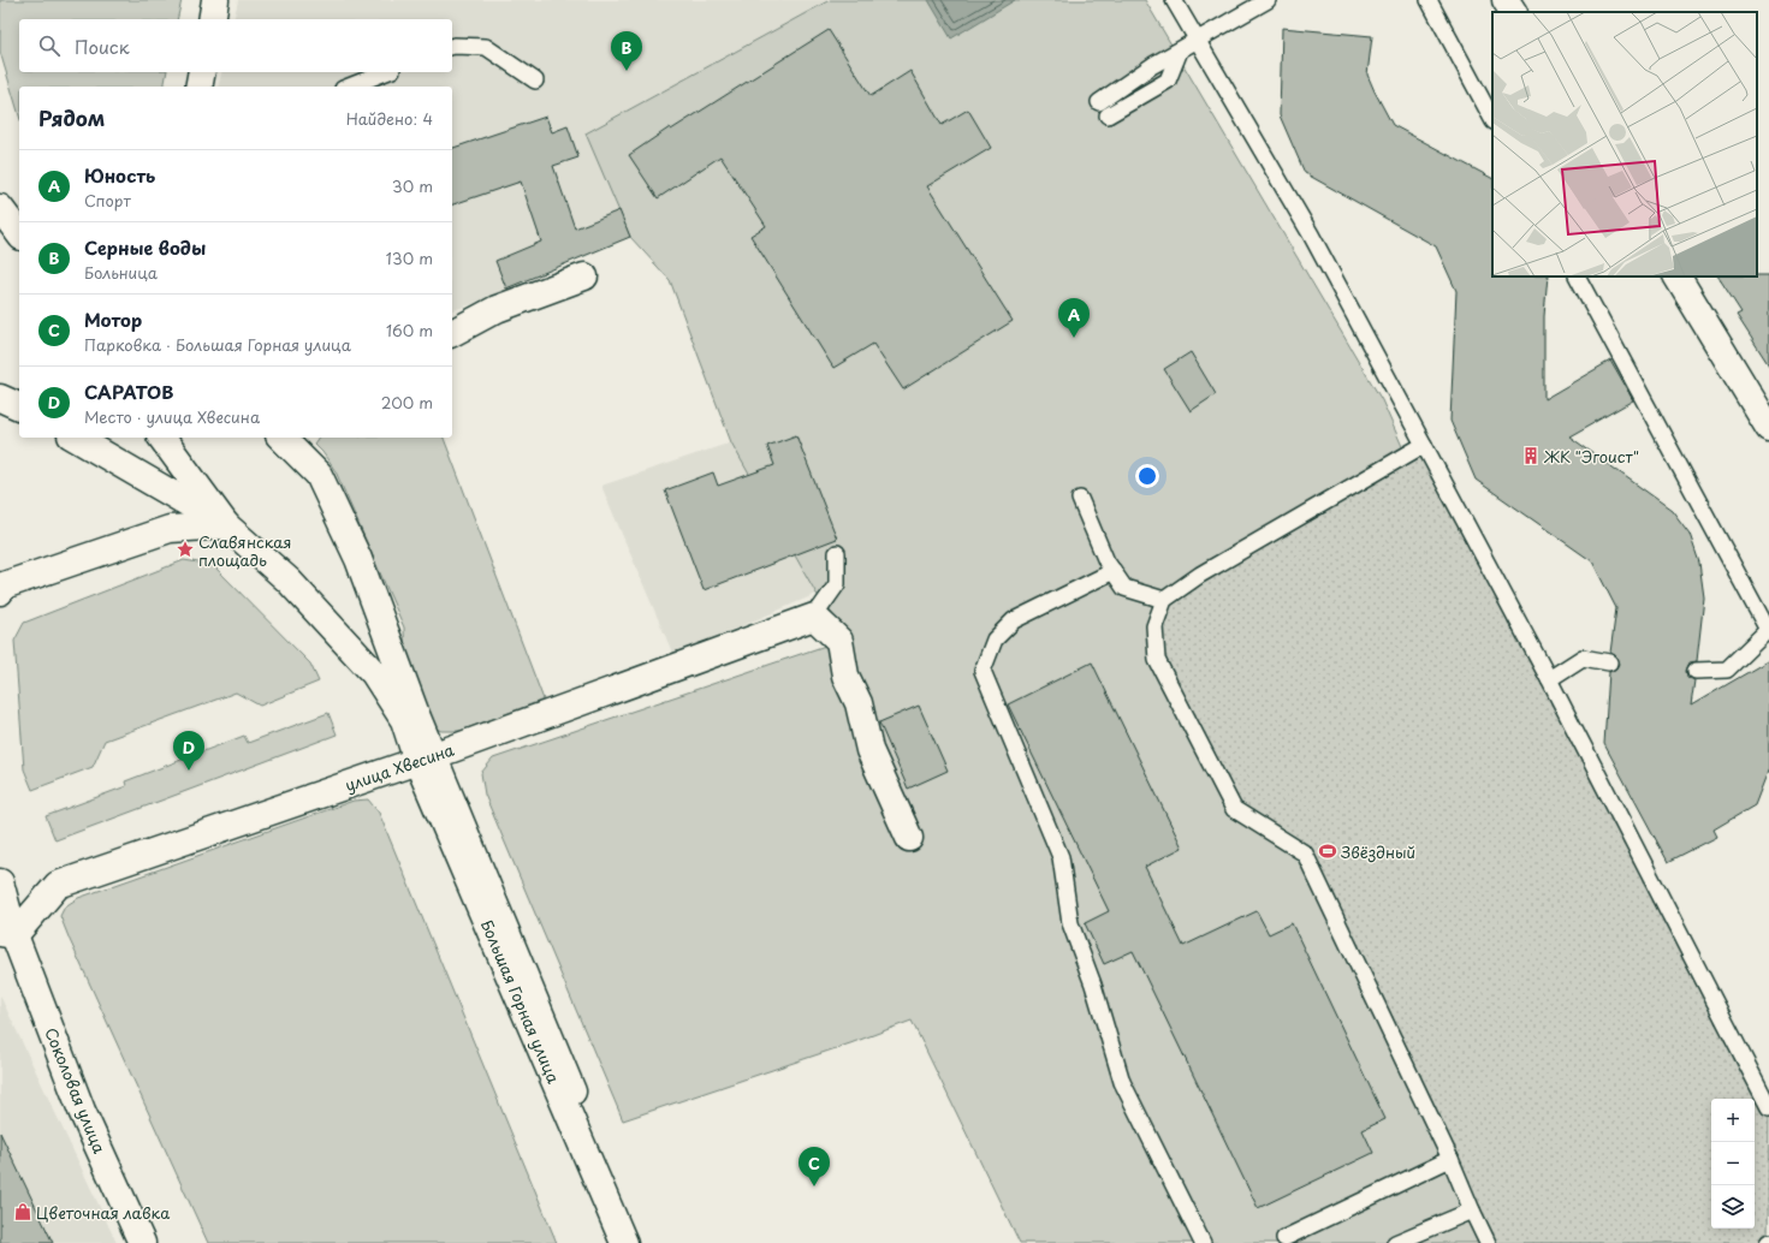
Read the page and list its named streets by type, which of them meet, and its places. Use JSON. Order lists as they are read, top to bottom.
{
  "streets": {
    "street": ["улица Хвесина", "Большая Горная улица", "Соколовая улица"]
  },
  "crossings": [
    ["улица Хвесина", "Большая Горная улица"],
    ["улица Хвесина", "Соколовая улица"]
  ],
  "places": {
    "building": ["ЖК \"Эгоист\""],
    "place": ["Славянская площадь"],
    "sports": ["Звёздный"],
    "shop": ["Цветочная лавка"]
  },
  "page": {
    "search": "Поиск",
    "pins": [
      "B",
      "A",
      "D",
      "C"
    ],
    "heading": ["Рядом", "Найдено: 4"],
    "list": [
      {
        "mark": "A",
        "name": "Юность",
        "note": "Спорт",
        "value": "30 m"
      },
      {
        "mark": "B",
        "name": "Серные воды",
        "note": "Больница",
        "value": "130 m"
      },
      {
        "mark": "C",
        "name": "Мотор",
        "note": "Парковка · Большая Горная улица",
        "value": "160 m"
      },
      {
        "mark": "D",
        "name": "САРАТОВ",
        "note": "Место · улица Хвесина",
        "value": "200 m"
      }
    ],
    "map_buttons": ["+", "−"]
  }
}
